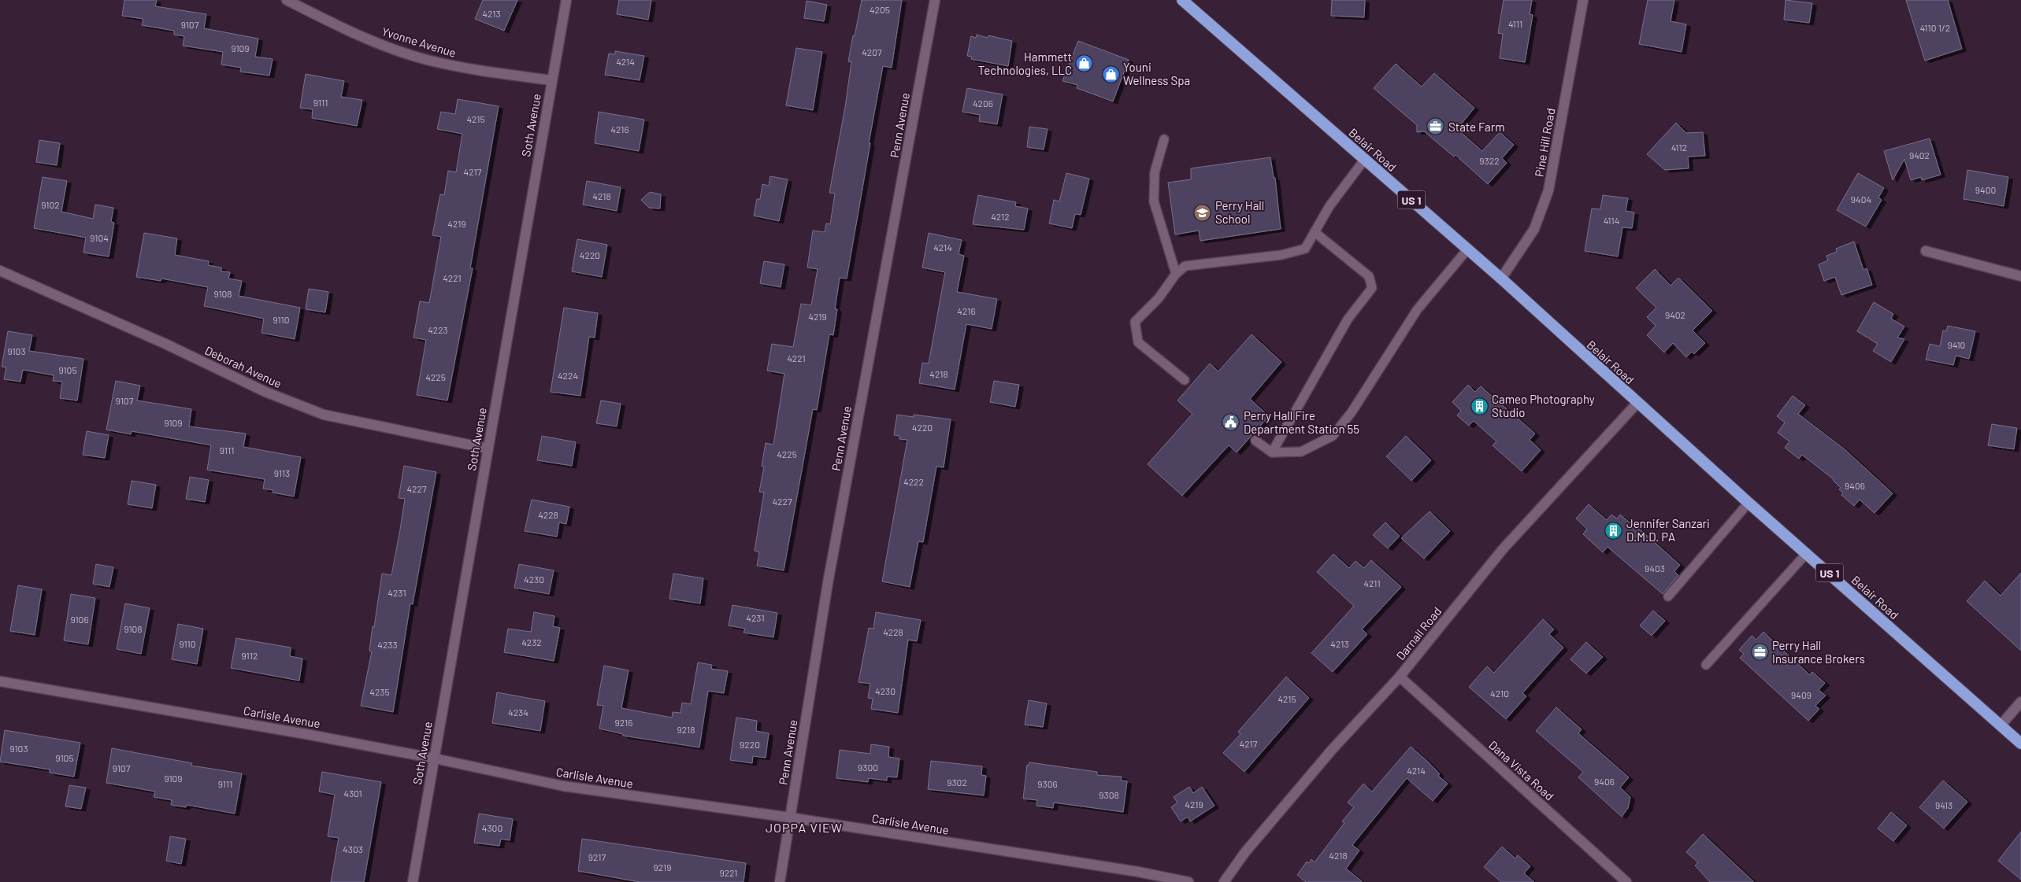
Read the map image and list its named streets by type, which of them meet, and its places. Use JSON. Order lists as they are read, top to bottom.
{
  "streets": {
    "highway": ["Belair Road", "US 1"],
    "street": [
      "Yvonne Avenue",
      "Soth Avenue",
      "Penn Avenue",
      "Pine Hill Road",
      "Deborah Avenue",
      "Darnall Road",
      "Carlisle Avenue",
      "Dana Vista Road"
    ]
  },
  "crossings": [
    ["Yvonne Avenue", "Soth Avenue"],
    ["Soth Avenue", "Deborah Avenue"],
    ["Soth Avenue", "Carlisle Avenue"],
    ["Penn Avenue", "Carlisle Avenue"],
    ["Pine Hill Road", "Belair Road"],
    ["Belair Road", "Darnall Road"],
    ["Darnall Road", "Dana Vista Road"]
  ],
  "districts": ["JOPPA VIEW"],
  "places": {
    "shop": ["Hammett Technologies, LLC", "Youni Wellness Spa"],
    "office": ["State Farm", "Perry Hall Insurance Brokers"],
    "school or university": ["Perry Hall School"],
    "building": ["Cameo Photography Studio", "Jennifer Sanzari D.M.D. PA"],
    "public building": ["Perry Hall Fire Department Station 55"]
  },
  "house_numbers": [
    "4205",
    "4213",
    "4111",
    "9107",
    "4110 1/2",
    "9109",
    "4207",
    "4214",
    "9111",
    "4206",
    "4215",
    "4216",
    "4112",
    "9402",
    "9322",
    "4217",
    "9400",
    "4218",
    "9404",
    "9102",
    "4212",
    "4114",
    "4219",
    "9104",
    "4214",
    "4220",
    "4221",
    "9108",
    "4216",
    "9402",
    "4219",
    "9110",
    "4223",
    "9410",
    "9103",
    "4221",
    "9105",
    "4218",
    "4224",
    "4225",
    "9107",
    "9109",
    "4220",
    "9111",
    "4225",
    "9113",
    "4222",
    "9406",
    "4227",
    "4227",
    "4228",
    "9403",
    "4230",
    "4211",
    "4231",
    "4231",
    "9106",
    "9108",
    "4228",
    "4232",
    "9110",
    "4213",
    "4233",
    "9112",
    "4230",
    "4235",
    "4210",
    "9409",
    "4215",
    "4234",
    "9216",
    "9218",
    "4217",
    "9220",
    "9103",
    "9105",
    "9300",
    "9107",
    "4214",
    "9109",
    "9406",
    "9302",
    "9111",
    "9306",
    "4301",
    "9308",
    "4219",
    "9413",
    "4300",
    "4303",
    "4218",
    "9217",
    "9219",
    "9221"
  ]
}
